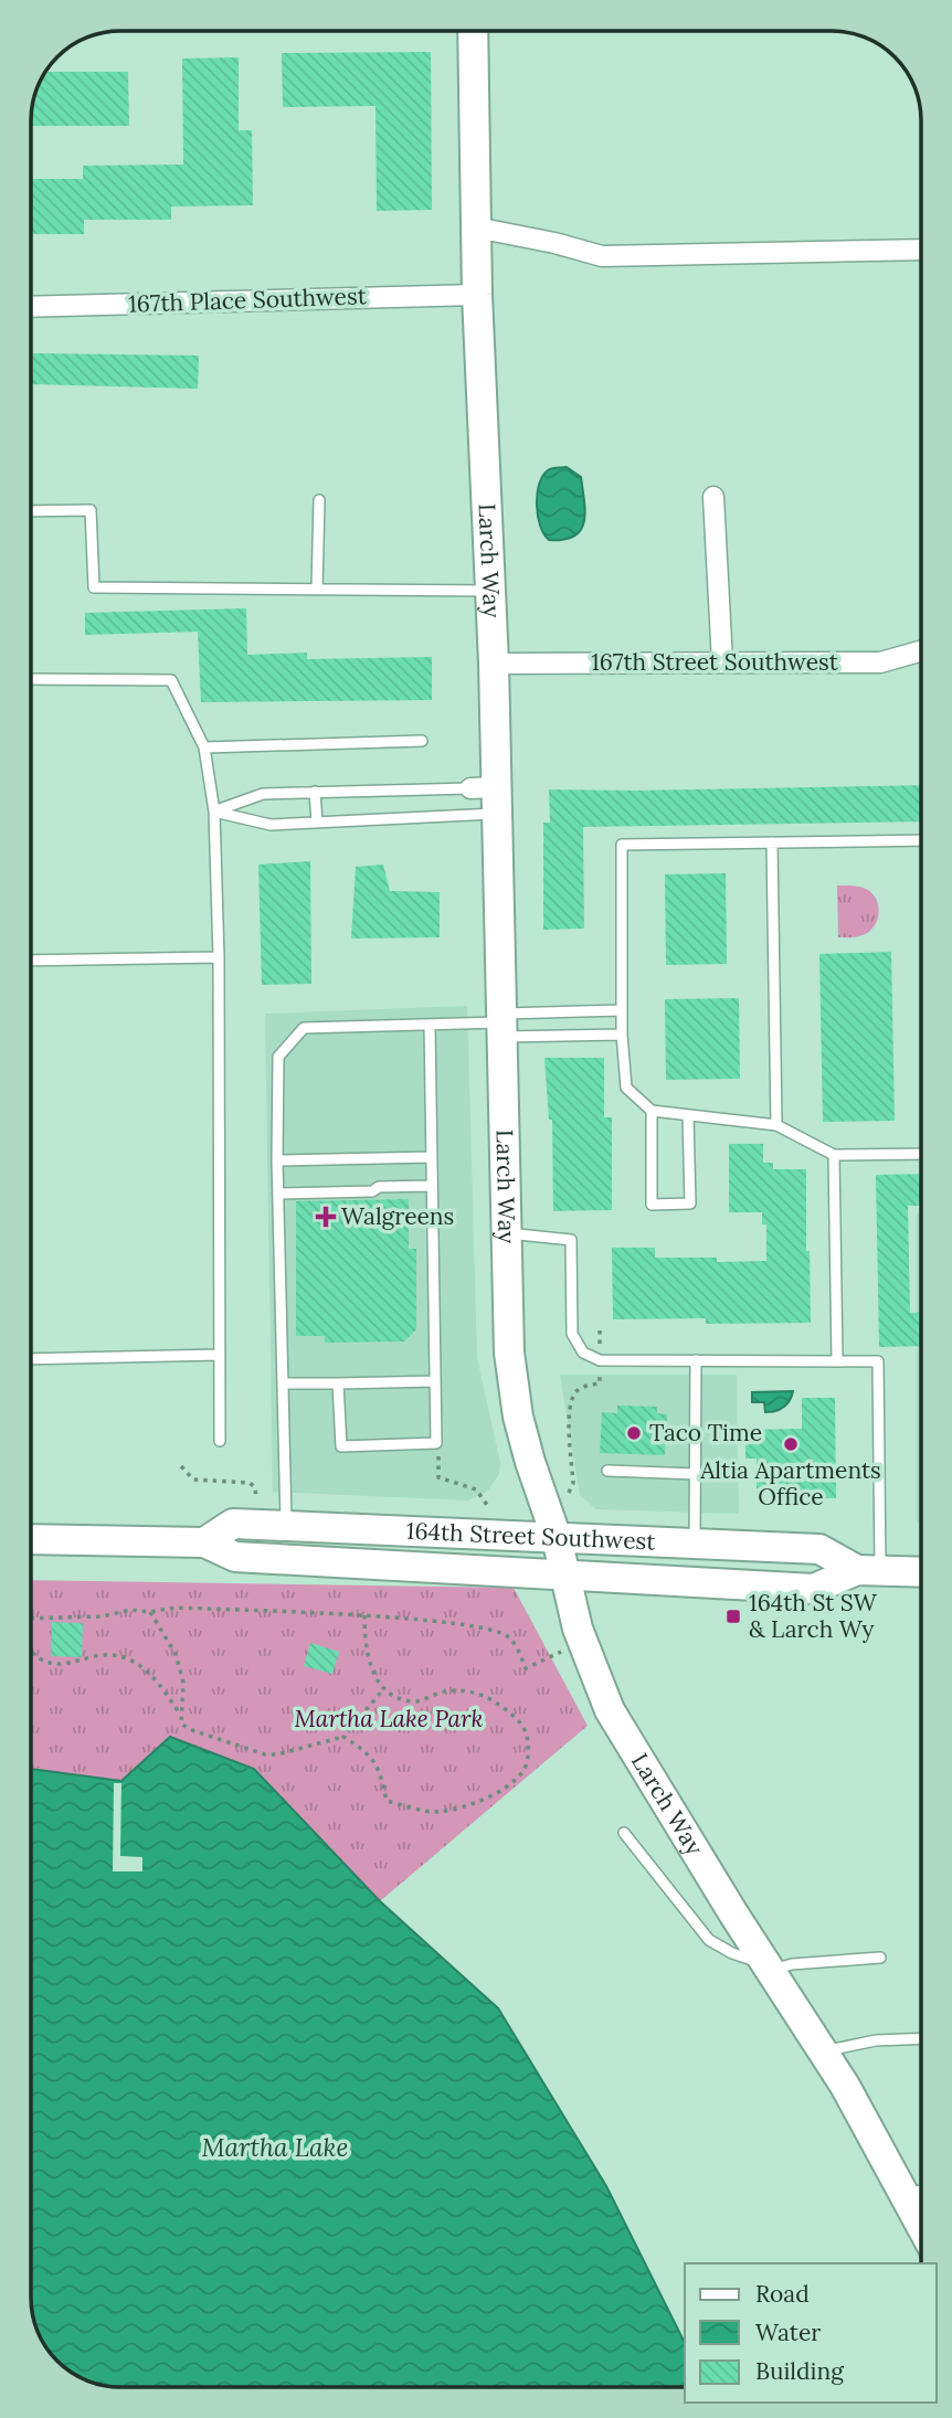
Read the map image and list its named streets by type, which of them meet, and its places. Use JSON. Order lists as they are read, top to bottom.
{
  "streets": {
    "main road": ["Larch Way", "164th Street Southwest"],
    "street": ["167th Place Southwest", "167th Street Southwest"]
  },
  "crossings": [
    ["167th Place Southwest", "Larch Way"],
    ["Larch Way", "167th Street Southwest"],
    ["Larch Way", "164th Street Southwest"]
  ],
  "water": ["Martha Lake"],
  "parks": ["Martha Lake Park"],
  "places": {
    "health": ["Walgreens"],
    "other": ["Taco Time", "Altia Apartments Office"],
    "transit": ["164th St SW & Larch Wy"]
  },
  "legend": ["Road", "Water", "Building"]
}
